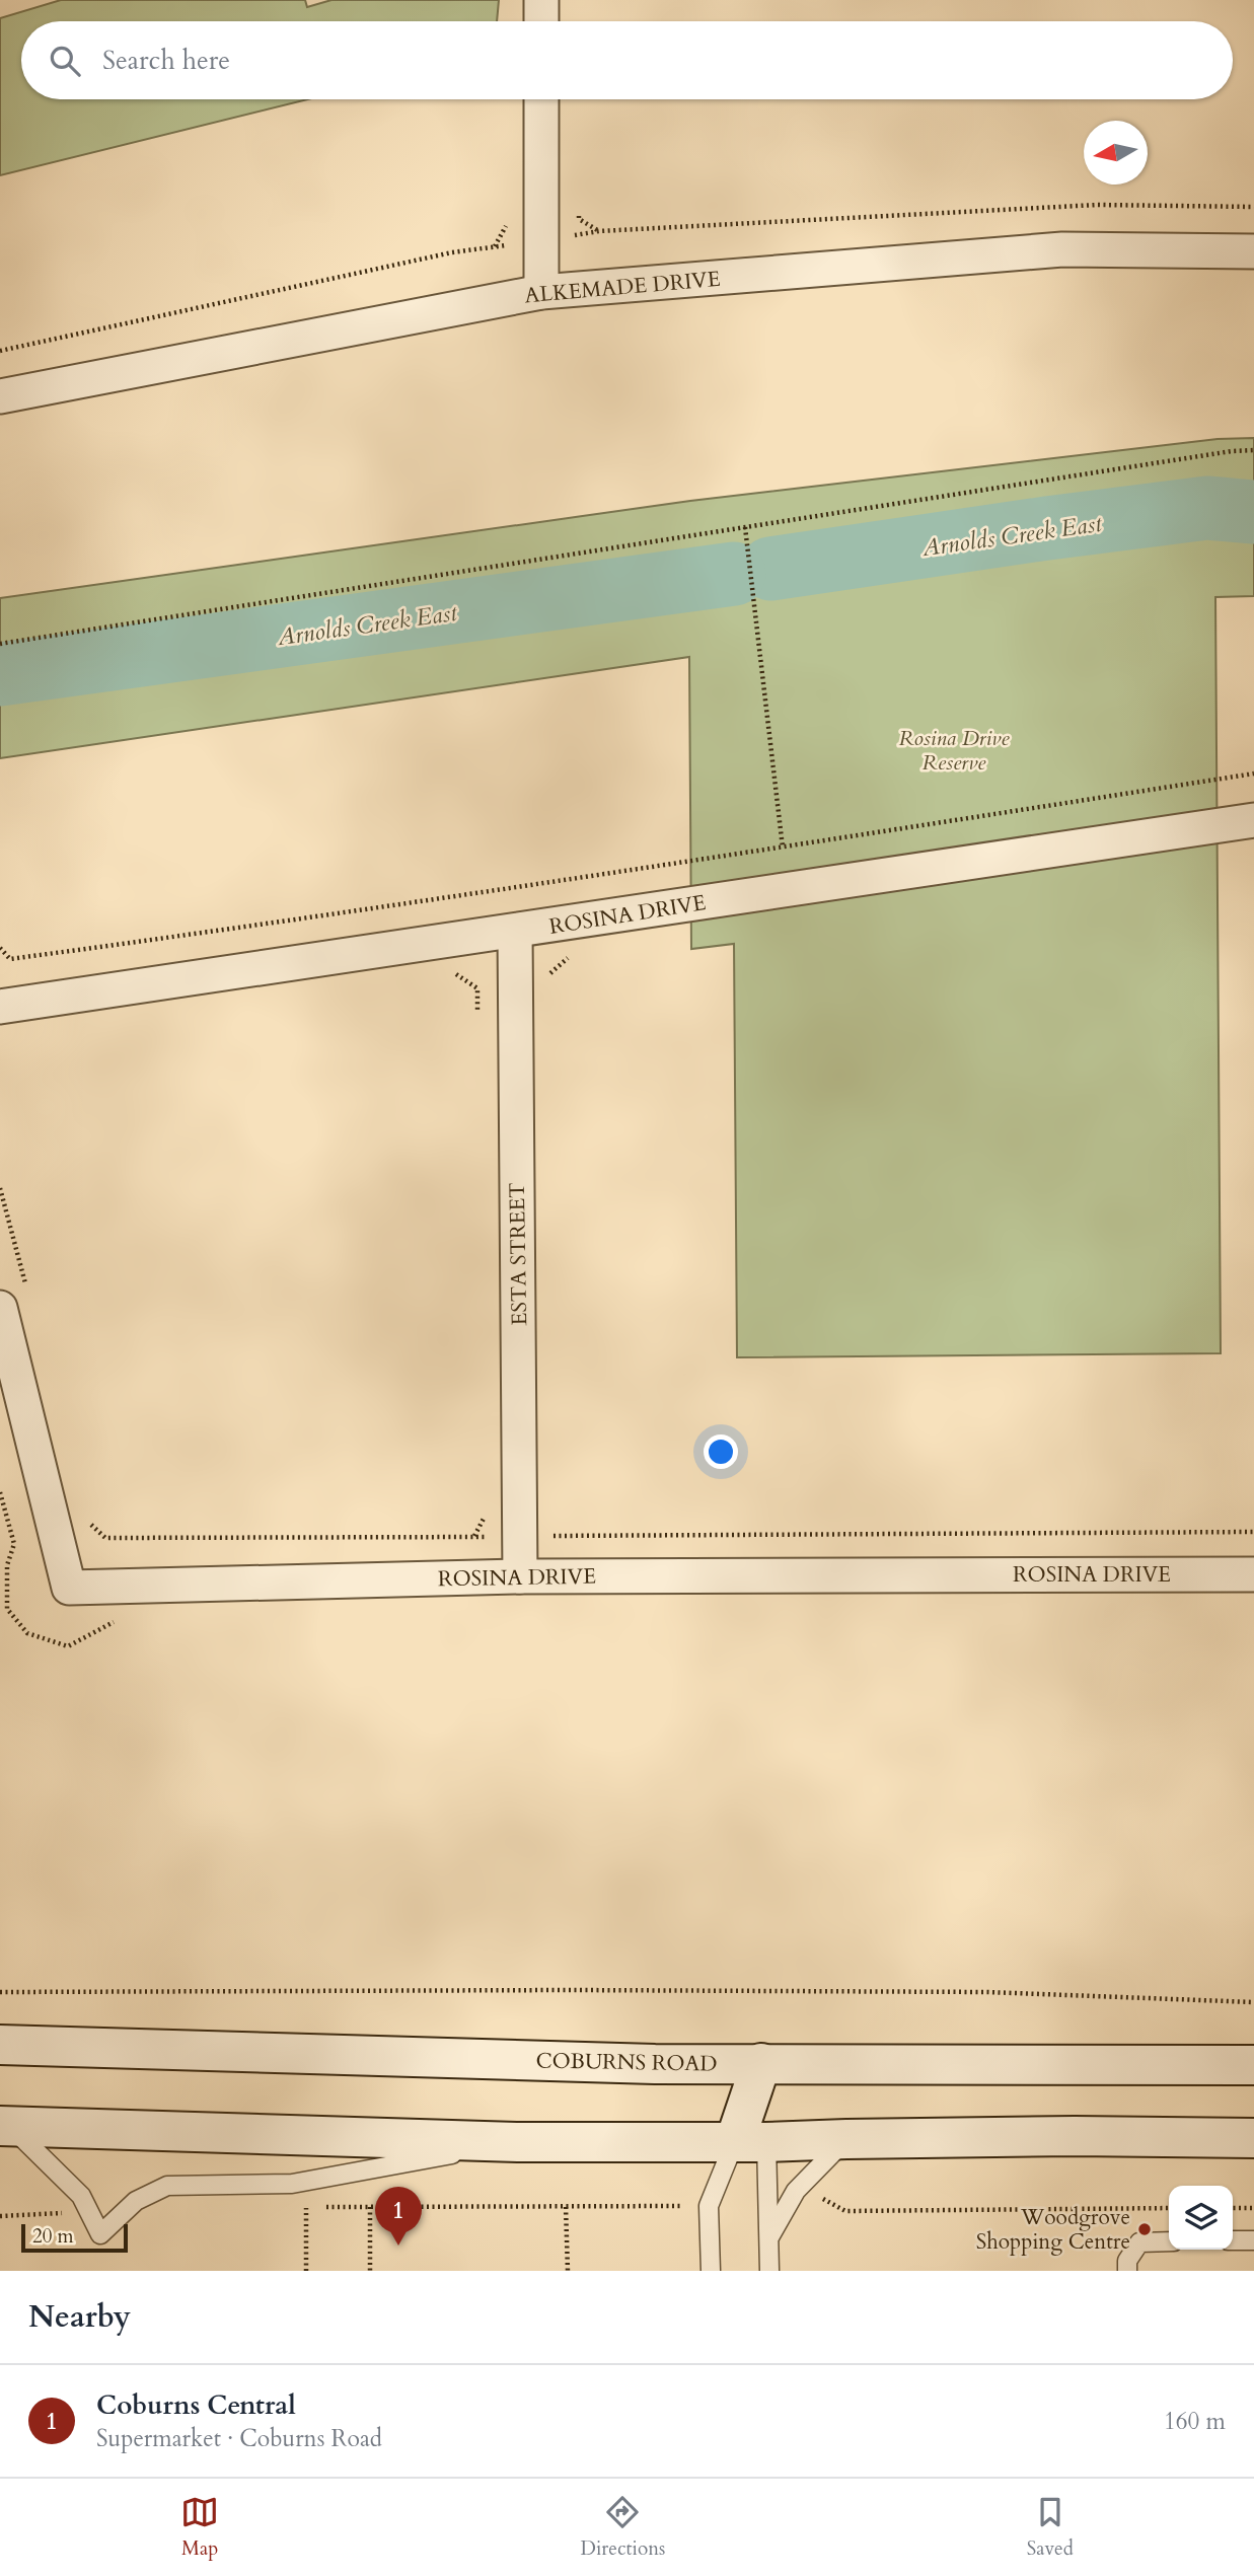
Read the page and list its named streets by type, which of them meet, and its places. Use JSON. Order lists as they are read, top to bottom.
{
  "streets": {
    "main road": ["COBURNS ROAD"],
    "street": ["ALKEMADE DRIVE", "ROSINA DRIVE", "ESTA STREET"]
  },
  "crossings": [
    ["ROSINA DRIVE", "ESTA STREET"]
  ],
  "water": ["Arnolds Creek East"],
  "parks": ["Rosina Drive Reserve"],
  "places": ["Woodgrove Shopping Centre"],
  "scale_bar": "20 m",
  "north": "left",
  "page": {
    "search": "Search here",
    "pins": "1",
    "scale": "20 m",
    "heading": "Nearby",
    "list": [
      {
        "mark": "1",
        "name": "Coburns Central",
        "note": "Supermarket · Coburns Road",
        "value": "160 m"
      }
    ],
    "nav": ["Map", "Directions", "Saved"]
  }
}
